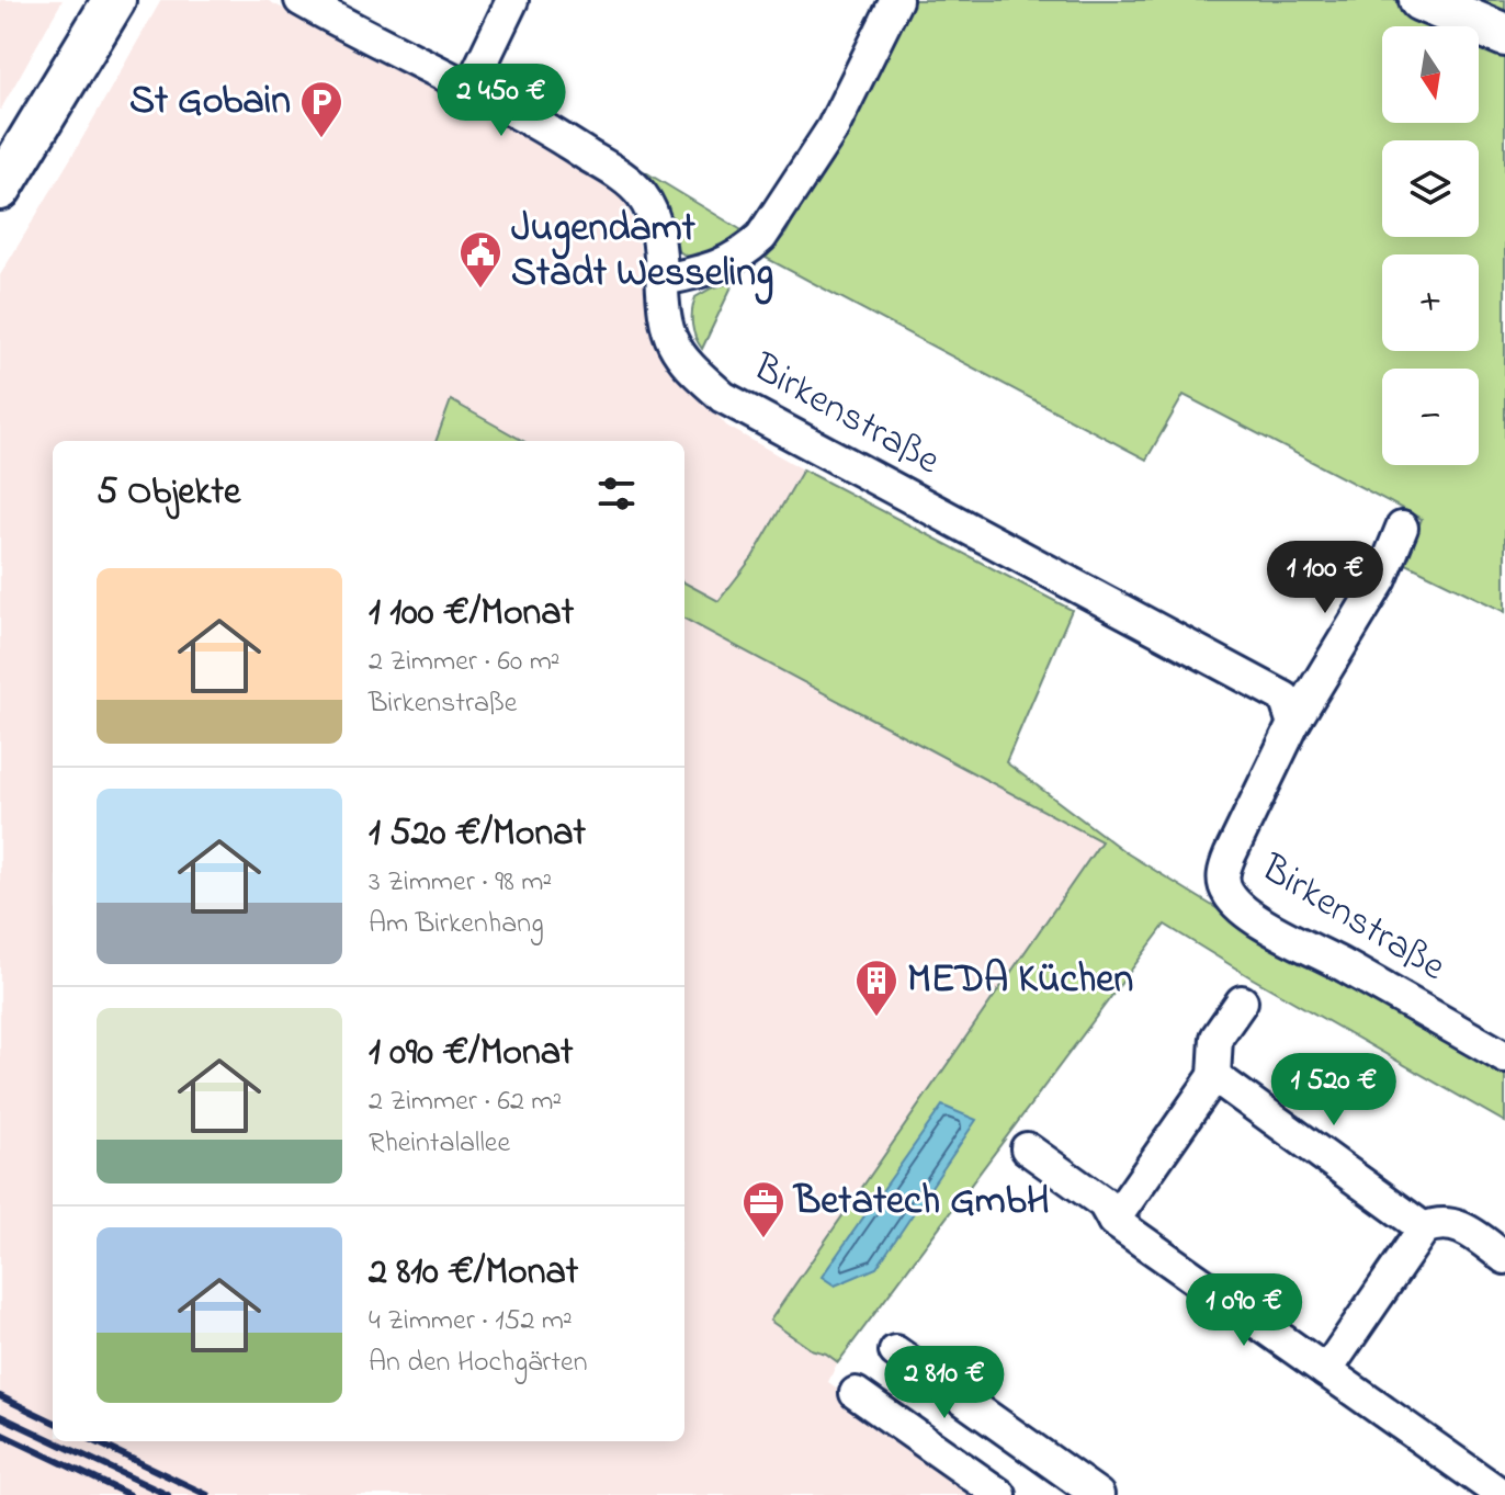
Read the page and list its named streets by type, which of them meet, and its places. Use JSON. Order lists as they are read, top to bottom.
{
  "streets": {
    "street": ["Birkenstraße"]
  },
  "places": {
    "parking": ["St Gobain"],
    "public building": ["Jugendamt Stadt Wesseling"],
    "building": ["MEDA Küchen"],
    "office": ["Betatech GmbH"]
  },
  "north": "bottom",
  "page": {
    "map_buttons": ["+", "−"],
    "price": [
      "2 450 €",
      "1 100 €",
      "1 520 €",
      "1 090 €",
      "2 810 €"
    ],
    "heading": "5 Objekte",
    "list": [
      {
        "name": "1 100 €/Monat",
        "note": "2 Zimmer · 60 m² · Birkenstraße"
      },
      {
        "name": "1 520 €/Monat",
        "note": "3 Zimmer · 98 m² · Am Birkenhang"
      },
      {
        "name": "1 090 €/Monat",
        "note": "2 Zimmer · 62 m² · Rheintalallee"
      },
      {
        "name": "2 810 €/Monat",
        "note": "4 Zimmer · 152 m² · An den Hochgärten"
      }
    ]
  }
}
